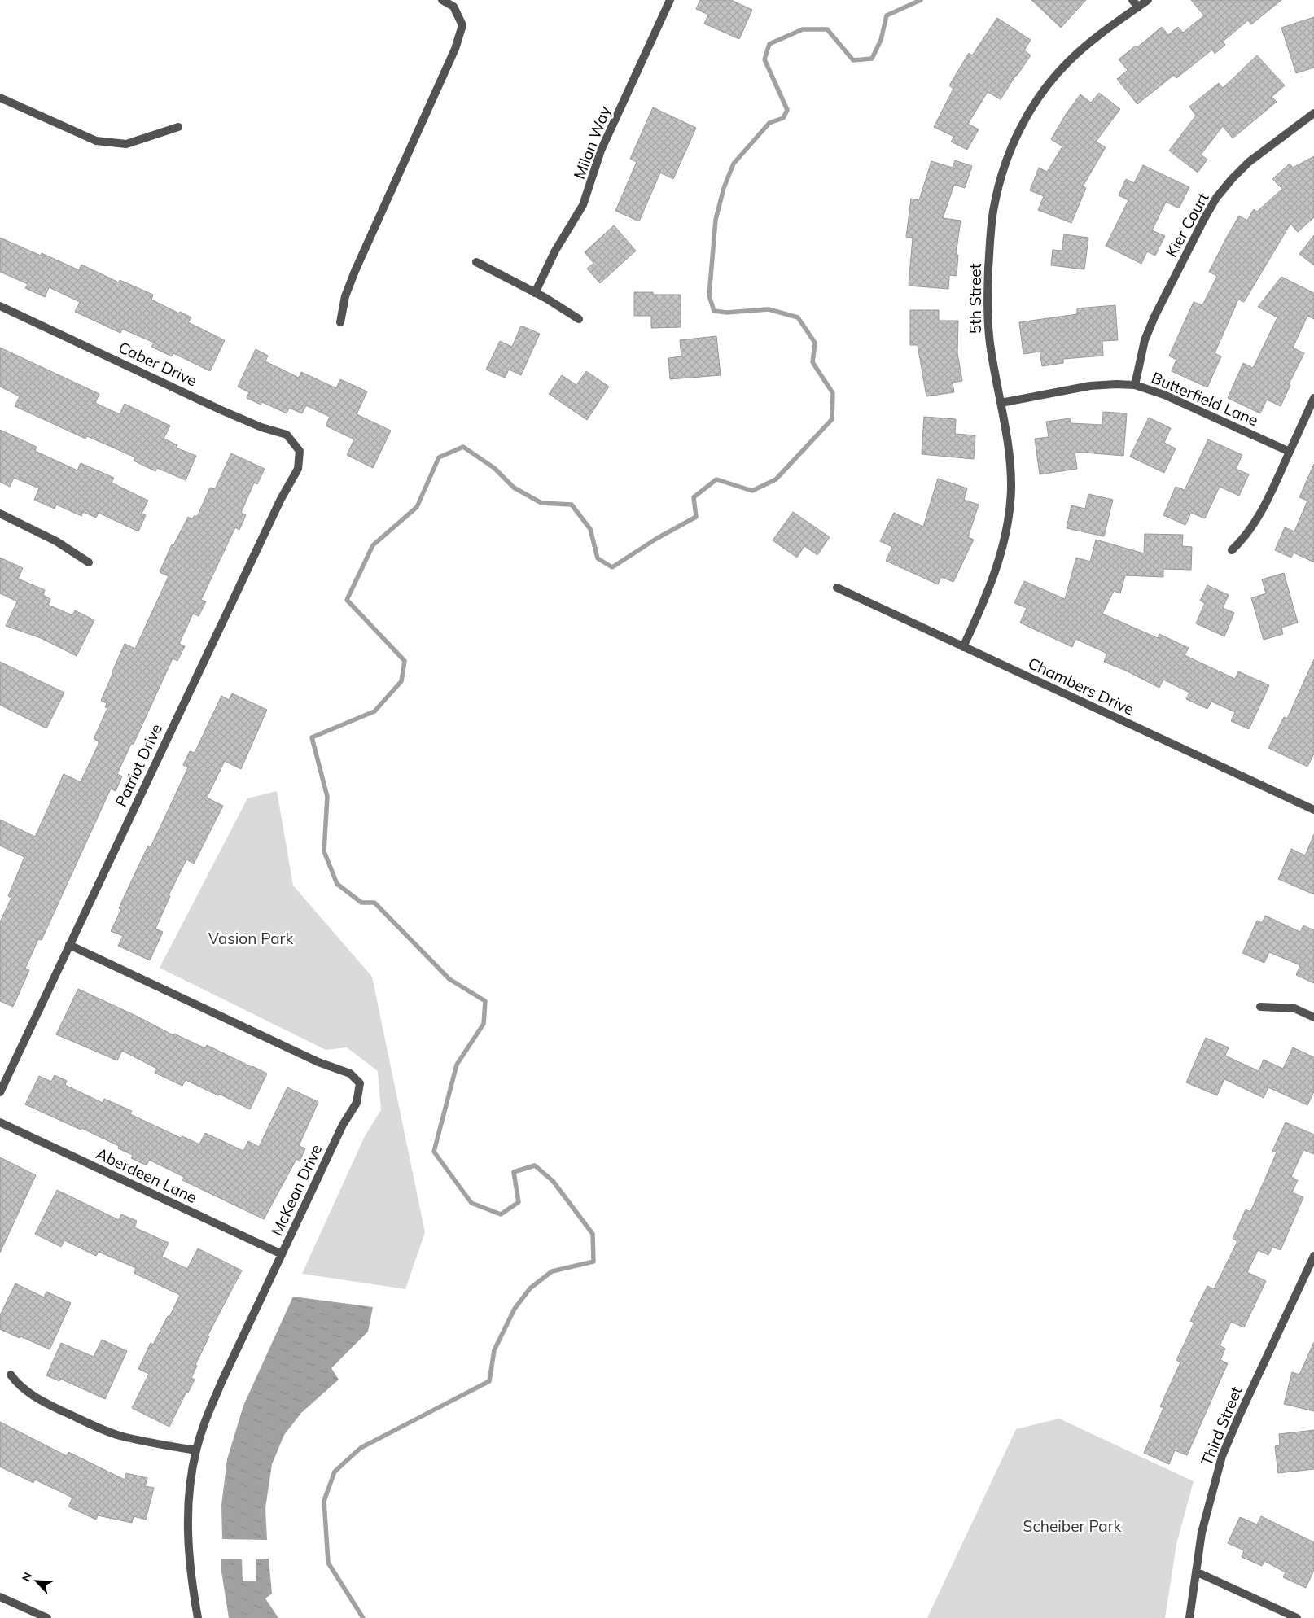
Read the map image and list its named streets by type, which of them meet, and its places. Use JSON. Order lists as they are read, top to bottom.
{
  "streets": {
    "street": [
      "Milan Way",
      "Kier Court",
      "5th Street",
      "Caber Drive",
      "Butterfield Lane",
      "Chambers Drive",
      "Patriot Drive",
      "Aberdeen Lane",
      "McKean Drive",
      "Third Street"
    ]
  },
  "crossings": [
    ["Kier Court", "Butterfield Lane"],
    ["5th Street", "Butterfield Lane"],
    ["5th Street", "Chambers Drive"],
    ["Caber Drive", "Patriot Drive"],
    ["Patriot Drive", "McKean Drive"],
    ["Aberdeen Lane", "McKean Drive"]
  ],
  "parks": ["Vasion Park", "Scheiber Park"],
  "north": "top left"
}
